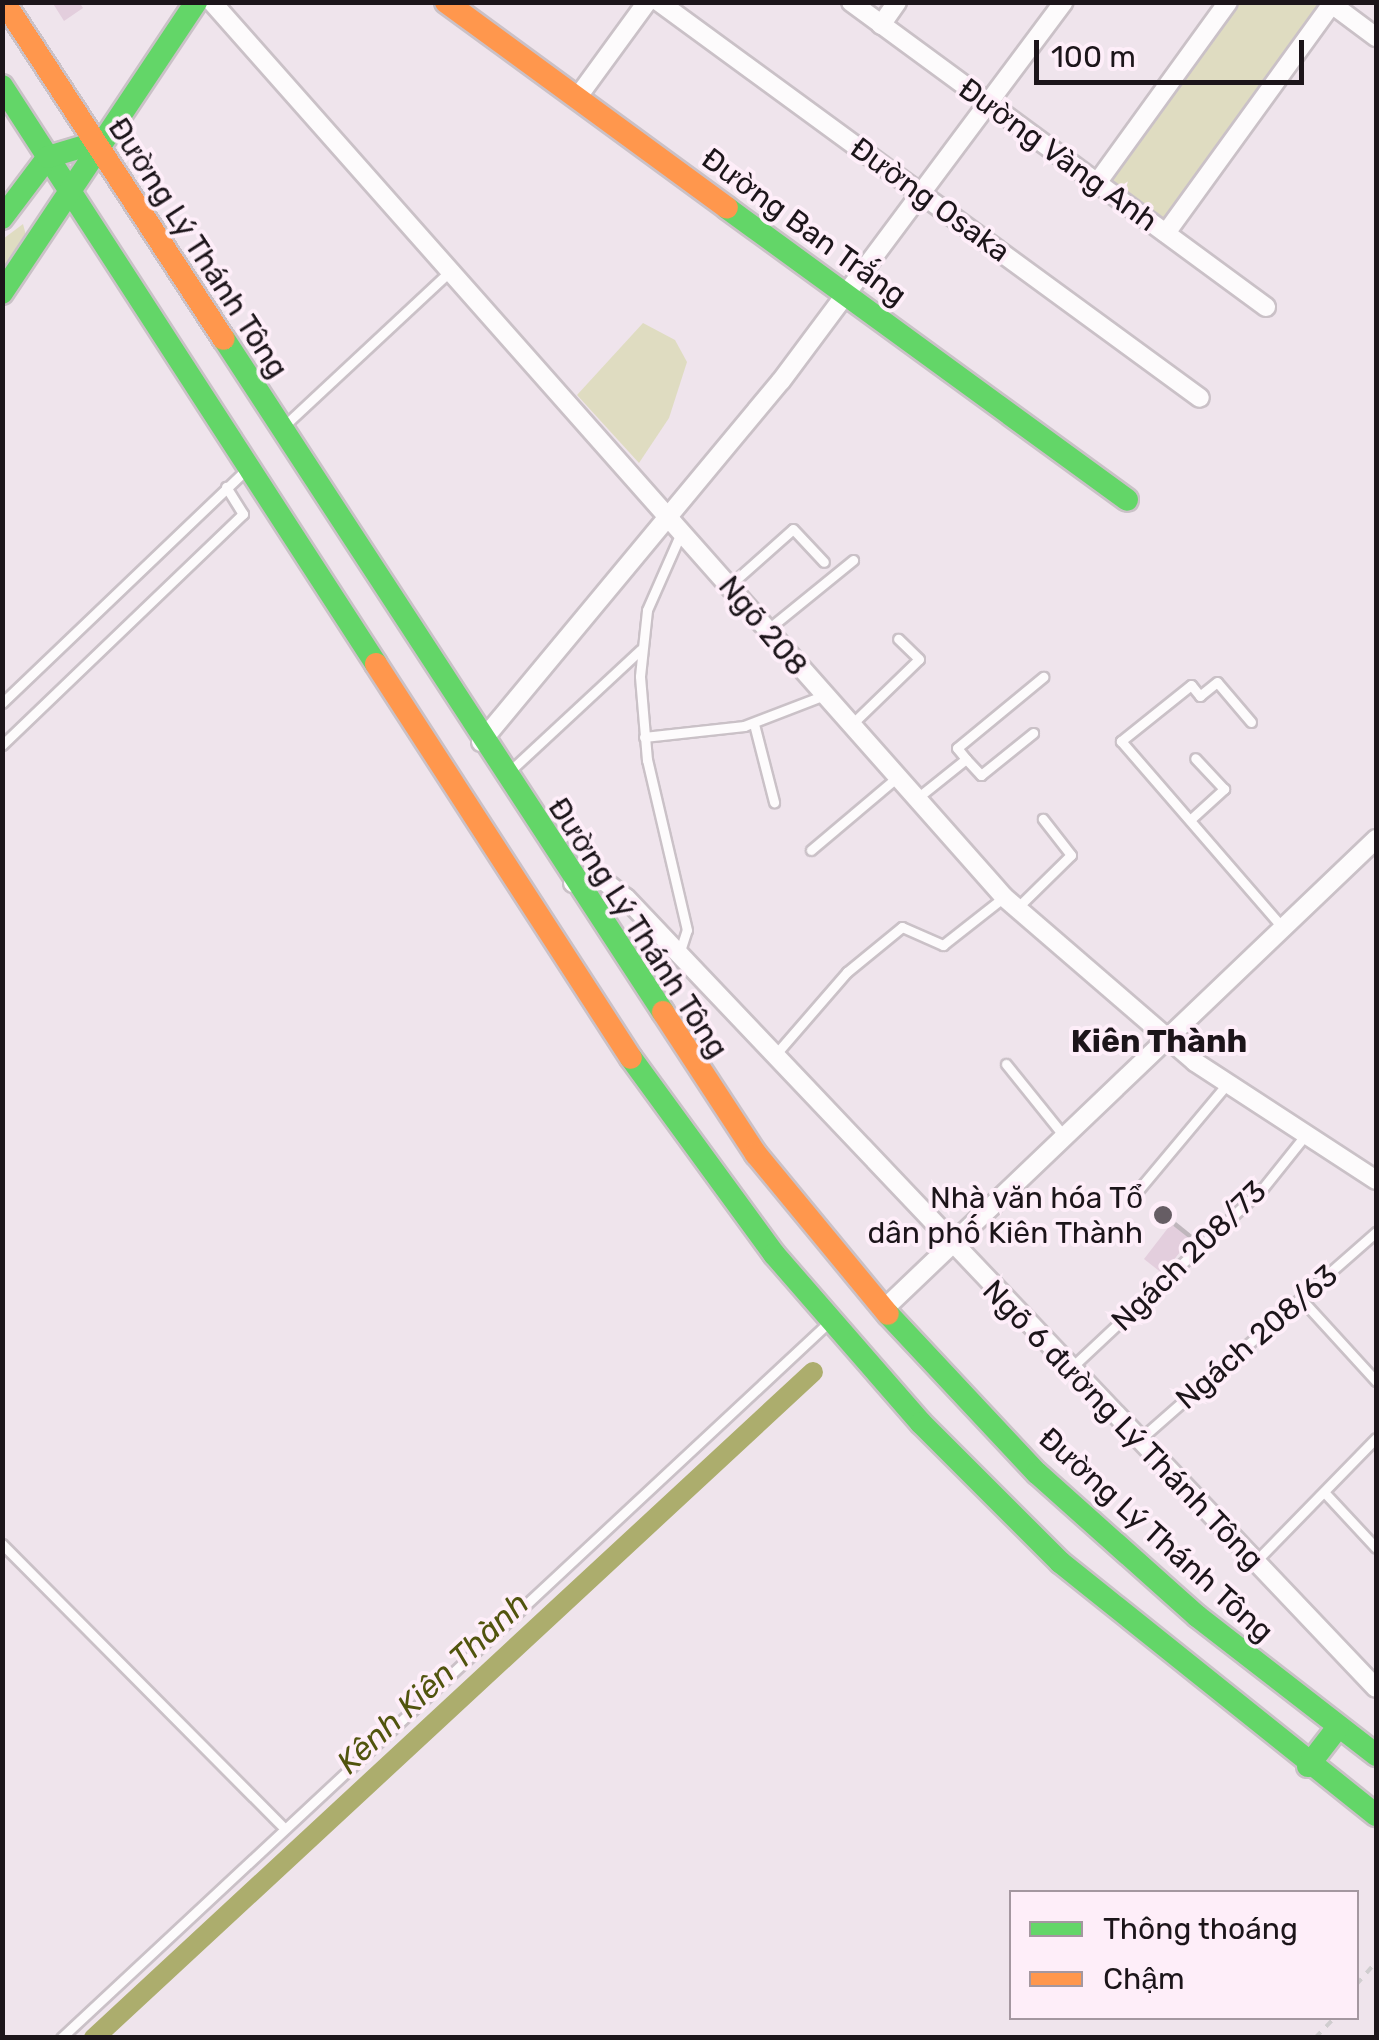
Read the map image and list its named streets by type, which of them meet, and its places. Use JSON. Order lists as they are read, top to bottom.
{
  "streets": {
    "main road": ["Đường Ban Trắng", "Đường Lý Thánh Tông"],
    "street": [
      "Đường Vàng Anh",
      "Đường Osaka",
      "Ngõ 208",
      "Ngõ 6 đường Lý Thánh Tông"
    ],
    "lane": ["Ngách 208/73", "Ngách 208/63"]
  },
  "crossings": [
    ["Đường Lý Thánh Tông", "Ngõ 6 đường Lý Thánh Tông"],
    ["Ngõ 208", "Ngách 208/73"],
    ["Ngách 208/73", "Ngõ 6 đường Lý Thánh Tông"],
    ["Ngách 208/63", "Ngõ 6 đường Lý Thánh Tông"]
  ],
  "districts": ["Kiên Thành"],
  "water": ["Kênh Kiên Thành"],
  "places": ["Nhà văn hóa Tổ dân phố Kiên Thành"],
  "legend": ["Thông thoáng", "Chậm"],
  "scale_bar": "100 m"
}
